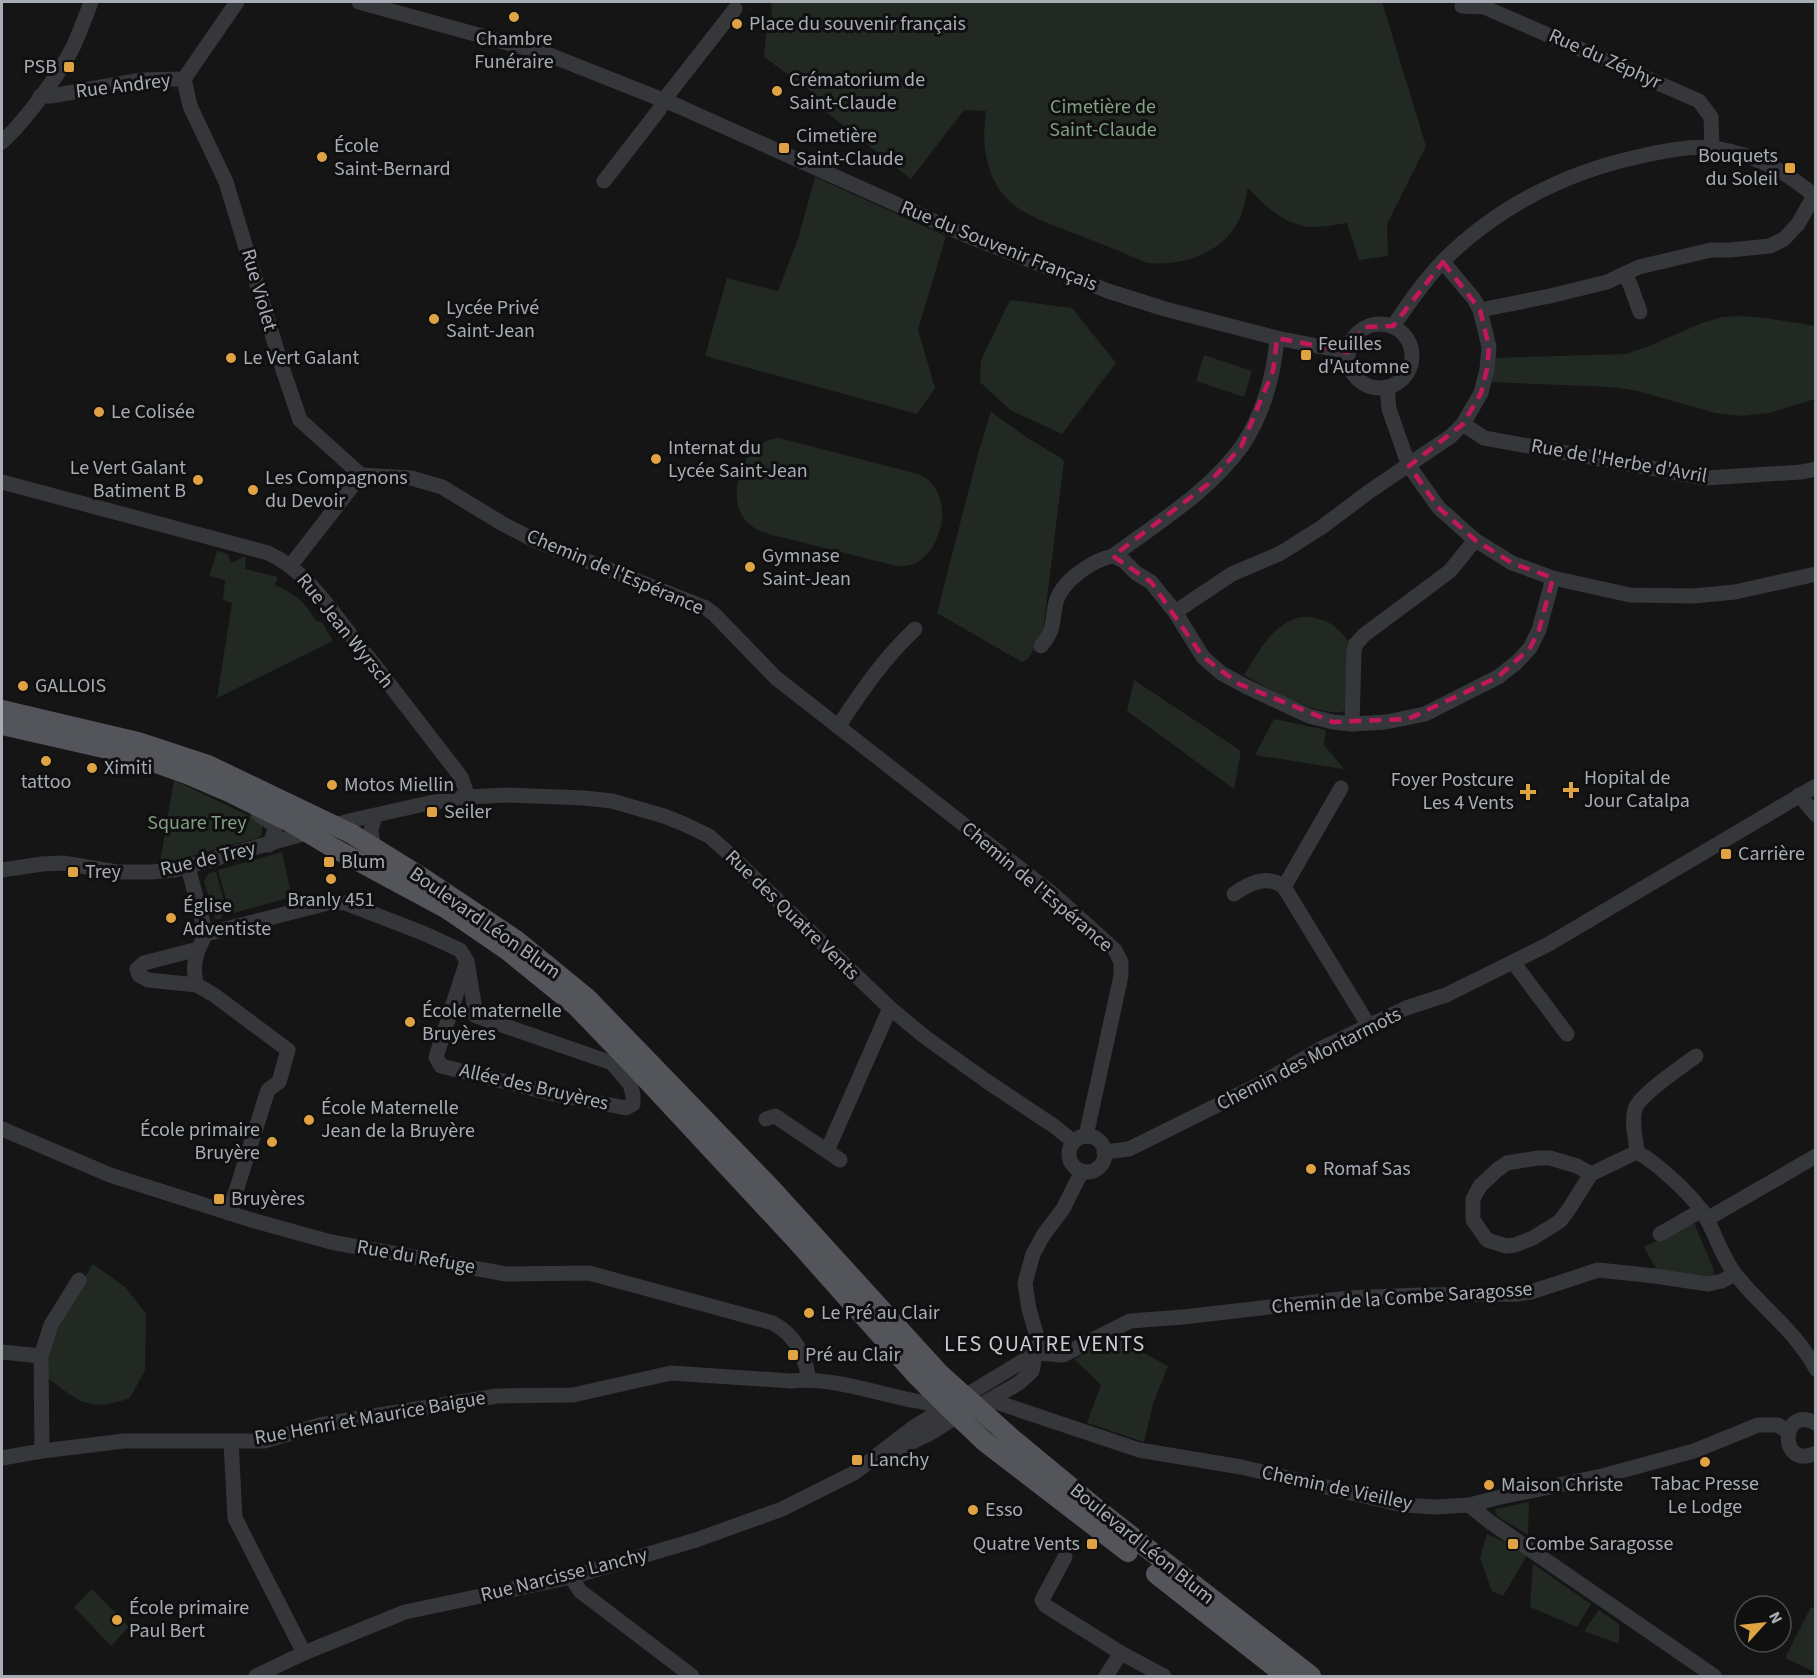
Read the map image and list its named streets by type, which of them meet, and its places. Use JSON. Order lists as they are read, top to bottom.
{
  "streets": {
    "main road": ["Boulevard Léon Blum"],
    "street": [
      "Rue du Zéphyr",
      "Rue Andrey",
      "Rue du Souvenir Français",
      "Rue Violet",
      "Rue de l'Herbe d'Avril",
      "Chemin de l'Espérance",
      "Rue Jean Wyrsch",
      "Rue de Trey",
      "Rue des Quatre Vents",
      "Chemin des Montarmots",
      "Allée des Bruyères",
      "Rue du Refuge",
      "Chemin de la Combe Saragosse",
      "Rue Henri et Maurice Baigue",
      "Chemin de Vieilley",
      "Rue Narcisse Lanchy"
    ]
  },
  "crossings": [
    ["Rue Andrey", "Rue Violet"],
    ["Rue Violet", "Chemin de l'Espérance"],
    ["Chemin de l'Espérance", "Rue des Quatre Vents"],
    ["Chemin de l'Espérance", "Chemin des Montarmots"],
    ["Rue Jean Wyrsch", "Rue de Trey"],
    ["Rue Jean Wyrsch", "Rue des Quatre Vents"],
    ["Rue de Trey", "Rue des Quatre Vents"],
    ["Rue de Trey", "Boulevard Léon Blum"],
    ["Rue des Quatre Vents", "Chemin des Montarmots"],
    ["Boulevard Léon Blum", "Rue Henri et Maurice Baigue"],
    ["Boulevard Léon Blum", "Chemin de Vieilley"],
    ["Boulevard Léon Blum", "Rue Narcisse Lanchy"],
    ["Rue du Refuge", "Rue Henri et Maurice Baigue"],
    ["Rue Henri et Maurice Baigue", "Rue Narcisse Lanchy"],
    ["Chemin de Vieilley", "Rue Narcisse Lanchy"]
  ],
  "districts": ["LES QUATRE VENTS"],
  "parks": ["Cimetière de Saint-Claude", "Square Trey"],
  "places": {
    "other": [
      "Chambre Funéraire",
      "Place du souvenir français",
      "Crématorium de Saint-Claude",
      "École Saint-Bernard",
      "Lycée Privé Saint-Jean",
      "Le Vert Galant",
      "Le Colisée",
      "Internat du Lycée Saint-Jean",
      "Le Vert Galant Batiment B",
      "Les Compagnons du Devoir",
      "Gymnase Saint-Jean",
      "GALLOIS",
      "tattoo",
      "Ximiti",
      "Motos Miellin",
      "Branly 451",
      "Église Adventiste",
      "École maternelle Bruyères",
      "École Maternelle Jean de la Bruyère",
      "École primaire Bruyère",
      "Romaf Sas",
      "Le Pré au Clair",
      "Tabac Presse Le Lodge",
      "Maison Christe",
      "Esso",
      "École primaire Paul Bert"
    ],
    "transit": [
      "PSB",
      "Cimetière Saint-Claude",
      "Bouquets du Soleil",
      "Feuilles d'Automne",
      "Seiler",
      "Carrière",
      "Blum",
      "Trey",
      "Bruyères",
      "Pré au Clair",
      "Lanchy",
      "Quatre Vents",
      "Combe Saragosse"
    ],
    "health": ["Hopital de Jour Catalpa", "Foyer Postcure Les 4 Vents"]
  },
  "north": "top right"
}
